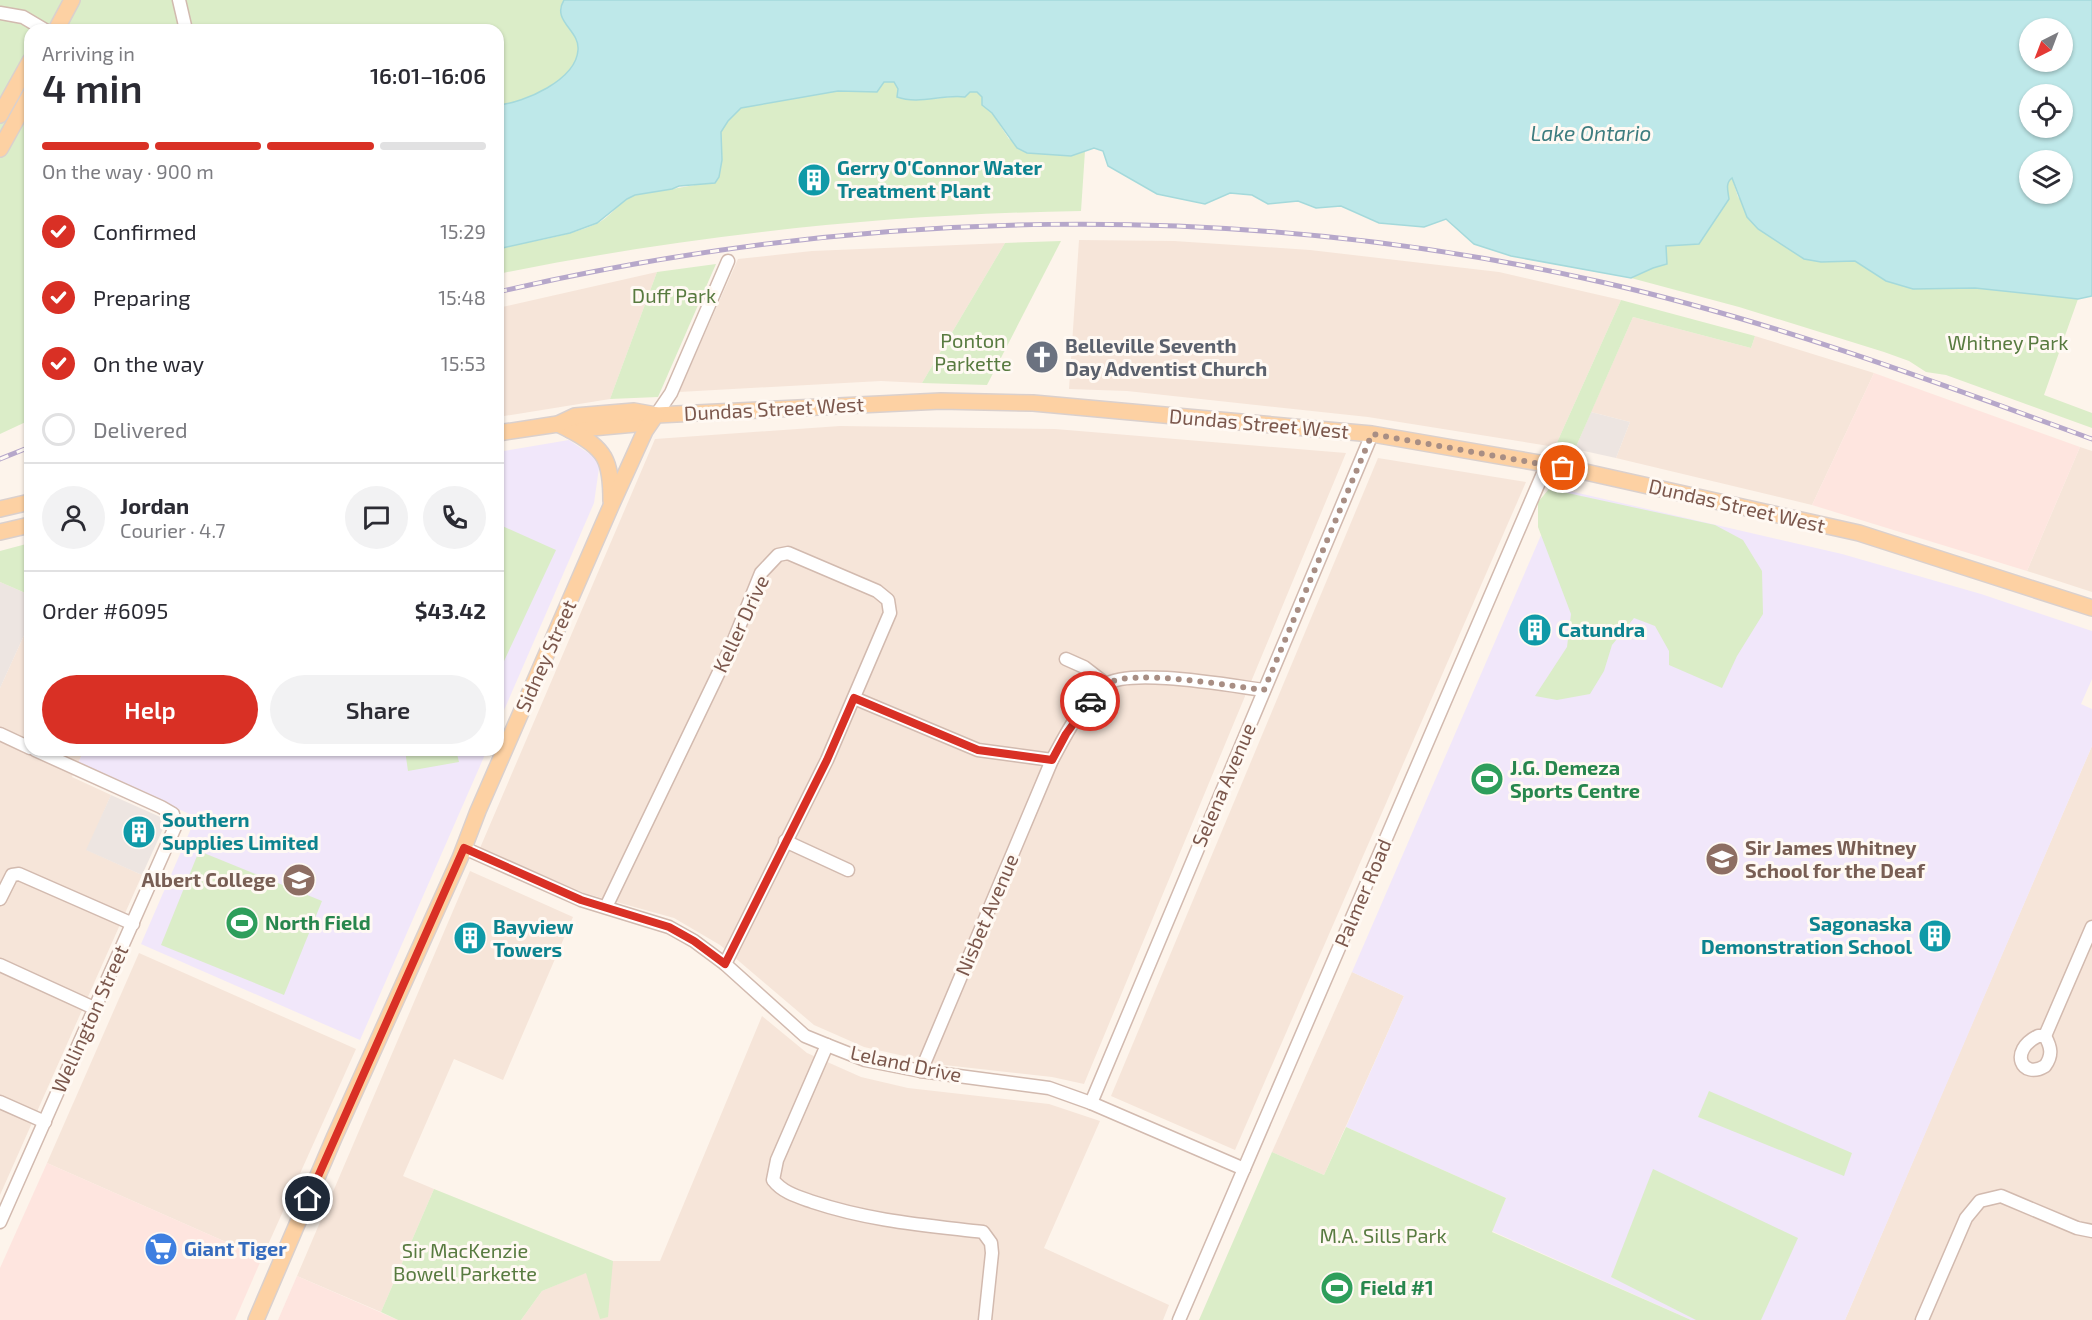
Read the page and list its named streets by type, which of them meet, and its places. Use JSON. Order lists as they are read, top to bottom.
{
  "streets": {
    "main road": ["Dundas Street West", "Sidney Street"],
    "street": [
      "Keller Drive",
      "Selena Avenue",
      "Palmer Road",
      "Nisbet Avenue",
      "Wellington Street",
      "Leland Drive"
    ]
  },
  "crossings": [
    ["Dundas Street West", "Sidney Street"],
    ["Dundas Street West", "Selena Avenue"],
    ["Dundas Street West", "Palmer Road"],
    ["Keller Drive", "Leland Drive"],
    ["Sidney Street", "Leland Drive"],
    ["Selena Avenue", "Leland Drive"],
    ["Palmer Road", "Leland Drive"],
    ["Nisbet Avenue", "Leland Drive"]
  ],
  "water": ["Lake Ontario"],
  "parks": [
    "Duff Park",
    "Ponton Parkette",
    "Whitney Park",
    "M.A. Sills Park",
    "Sir MacKenzie Bowell Parkette"
  ],
  "places": {
    "building": [
      "Gerry O'Connor Water Treatment Plant",
      "Catundra",
      "Southern Supplies Limited",
      "Sagonaska Demonstration School",
      "Bayview Towers"
    ],
    "church": ["Belleville Seventh Day Adventist Church"],
    "sports": ["J.G. Demeza Sports Centre", "North Field", "Field #1"],
    "school or university": ["Sir James Whitney School for the Deaf", "Albert College"],
    "supermarket": ["Giant Tiger"]
  },
  "north": "bottom left",
  "page": {
    "heading": ["4 min", "Arriving in", "16:01–16:06"],
    "panel": [
      "Jordan",
      "Courier · 4.7",
      "Order #6095",
      "$43.42"
    ],
    "bar": "On the way · 900 m",
    "list": [
      ["Confirmed", "15:29"],
      ["Preparing", "15:48"],
      ["On the way", "15:53"],
      "Delivered"
    ],
    "buttons": ["Help", "Share"]
  }
}
